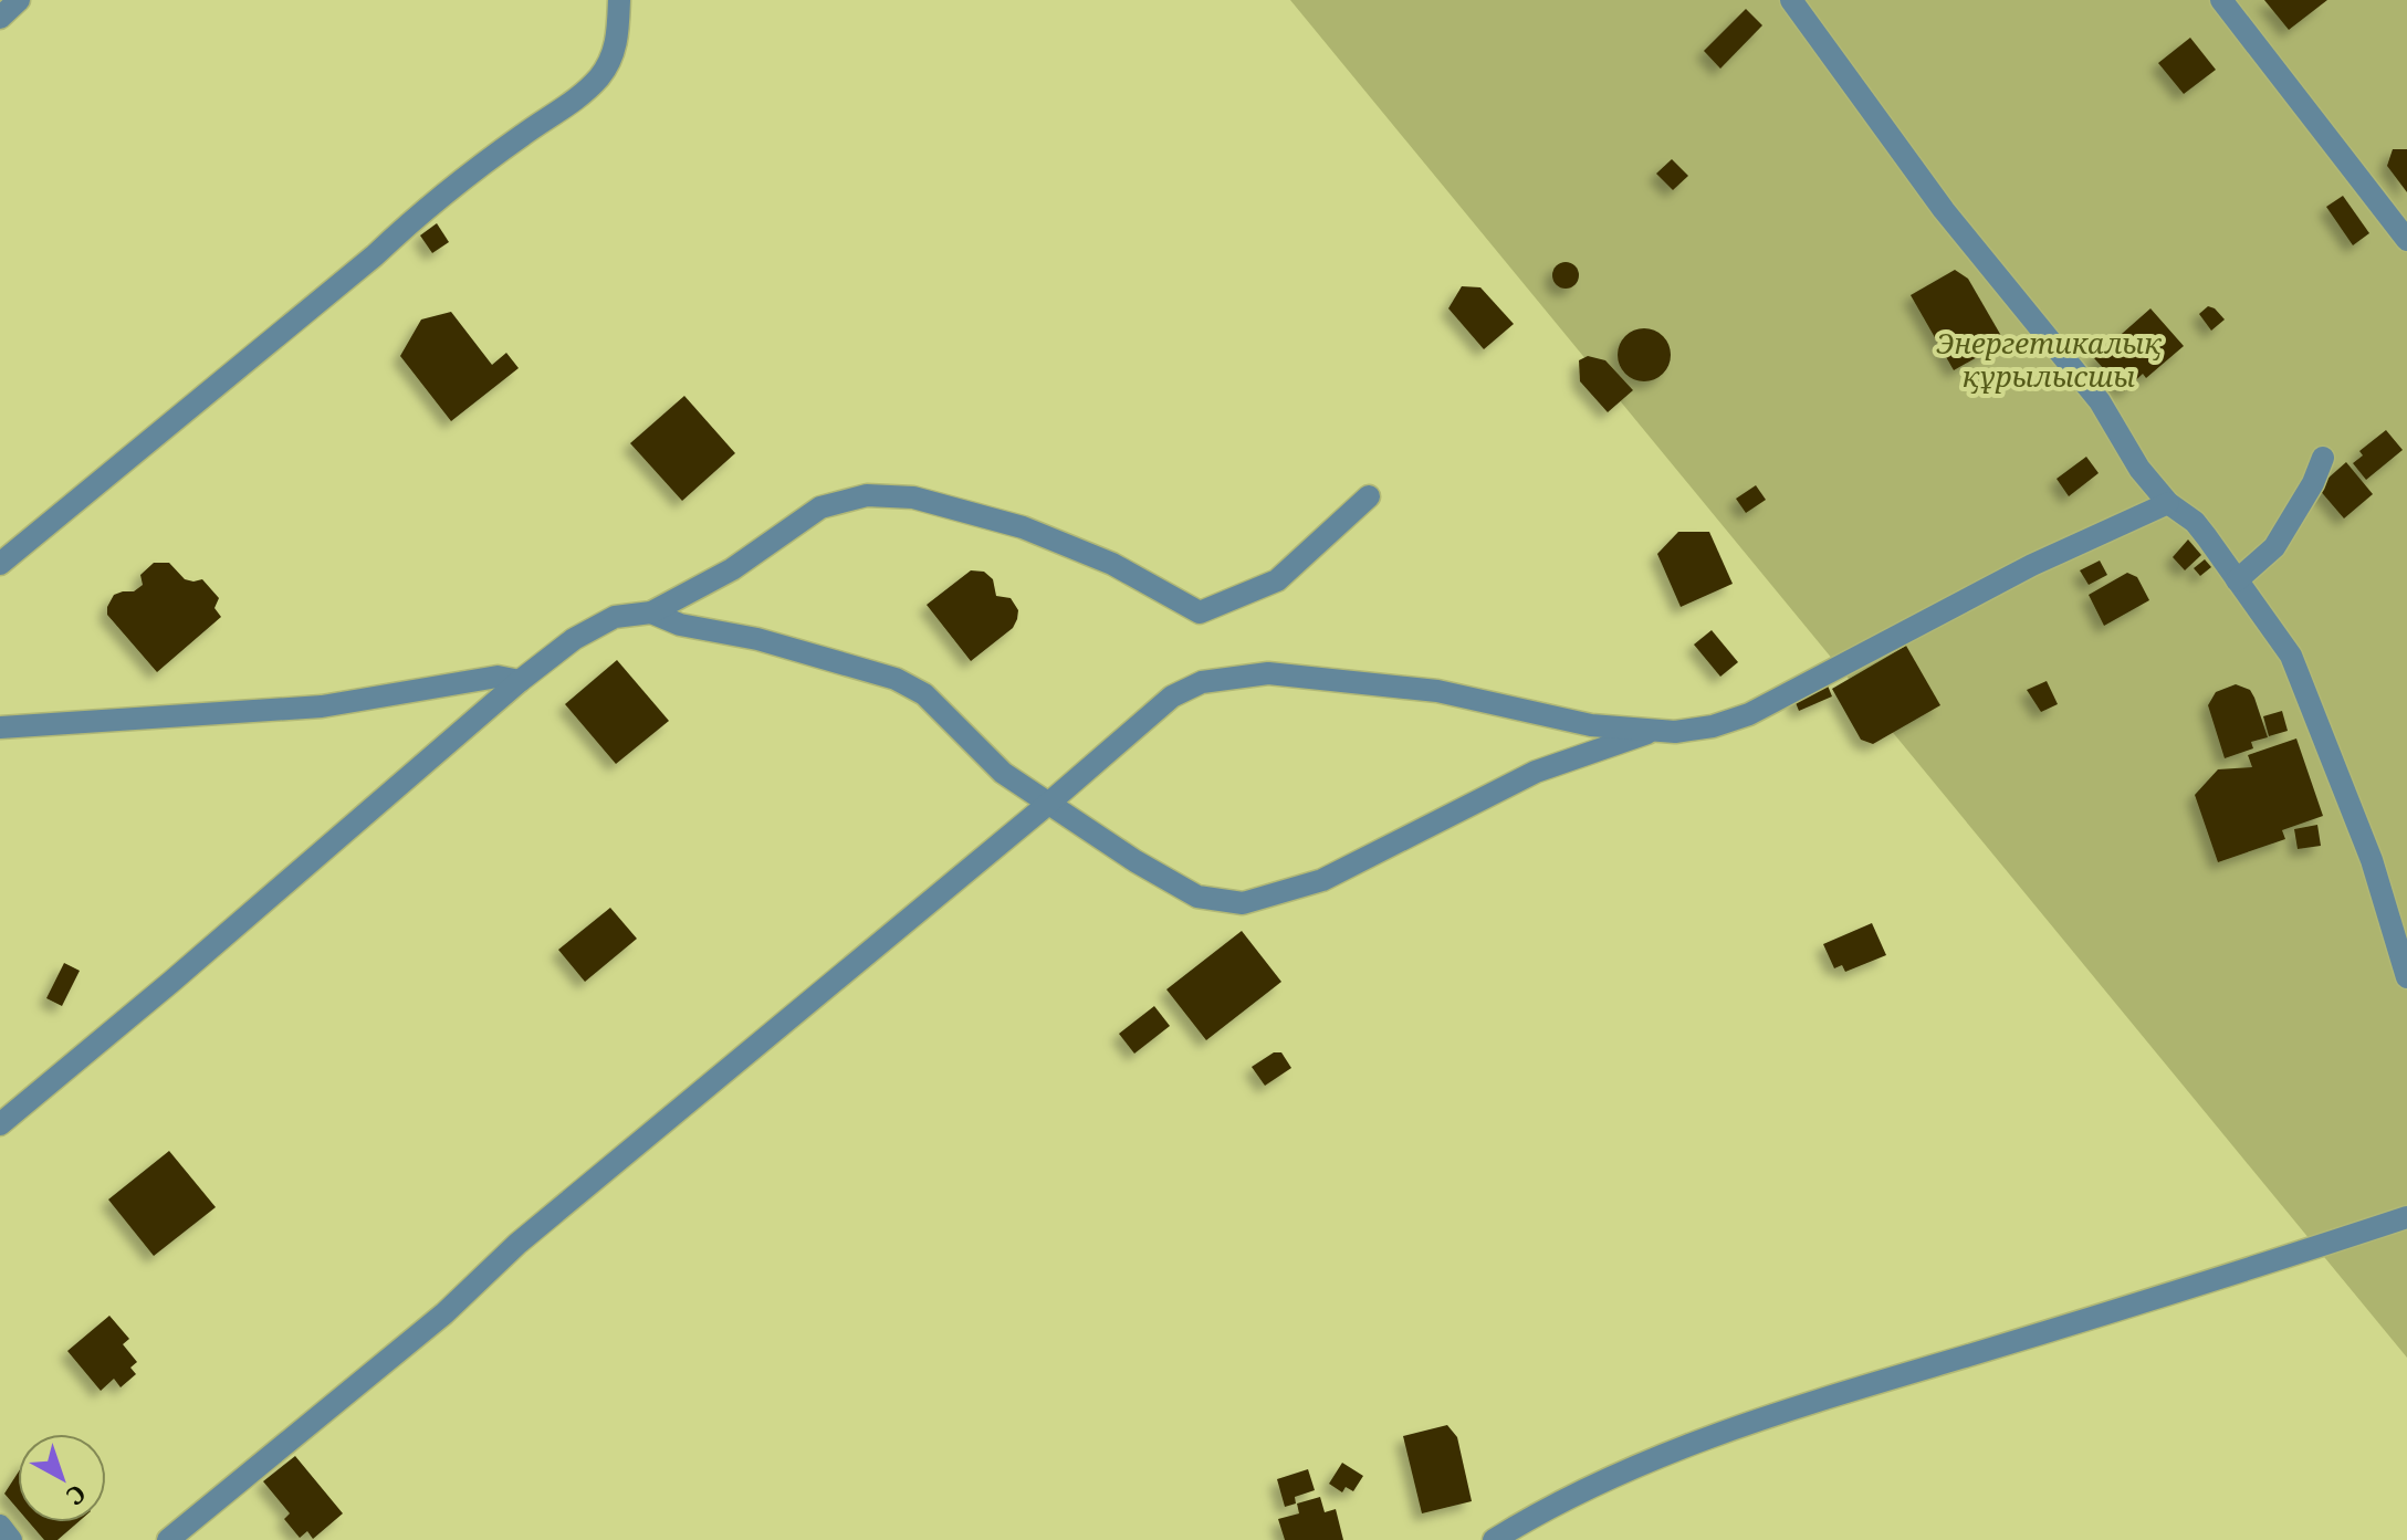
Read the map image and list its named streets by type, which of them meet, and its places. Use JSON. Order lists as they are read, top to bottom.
{
  "parks": ["Энергетикалық құрылысшы"],
  "north": "bottom right"
}
